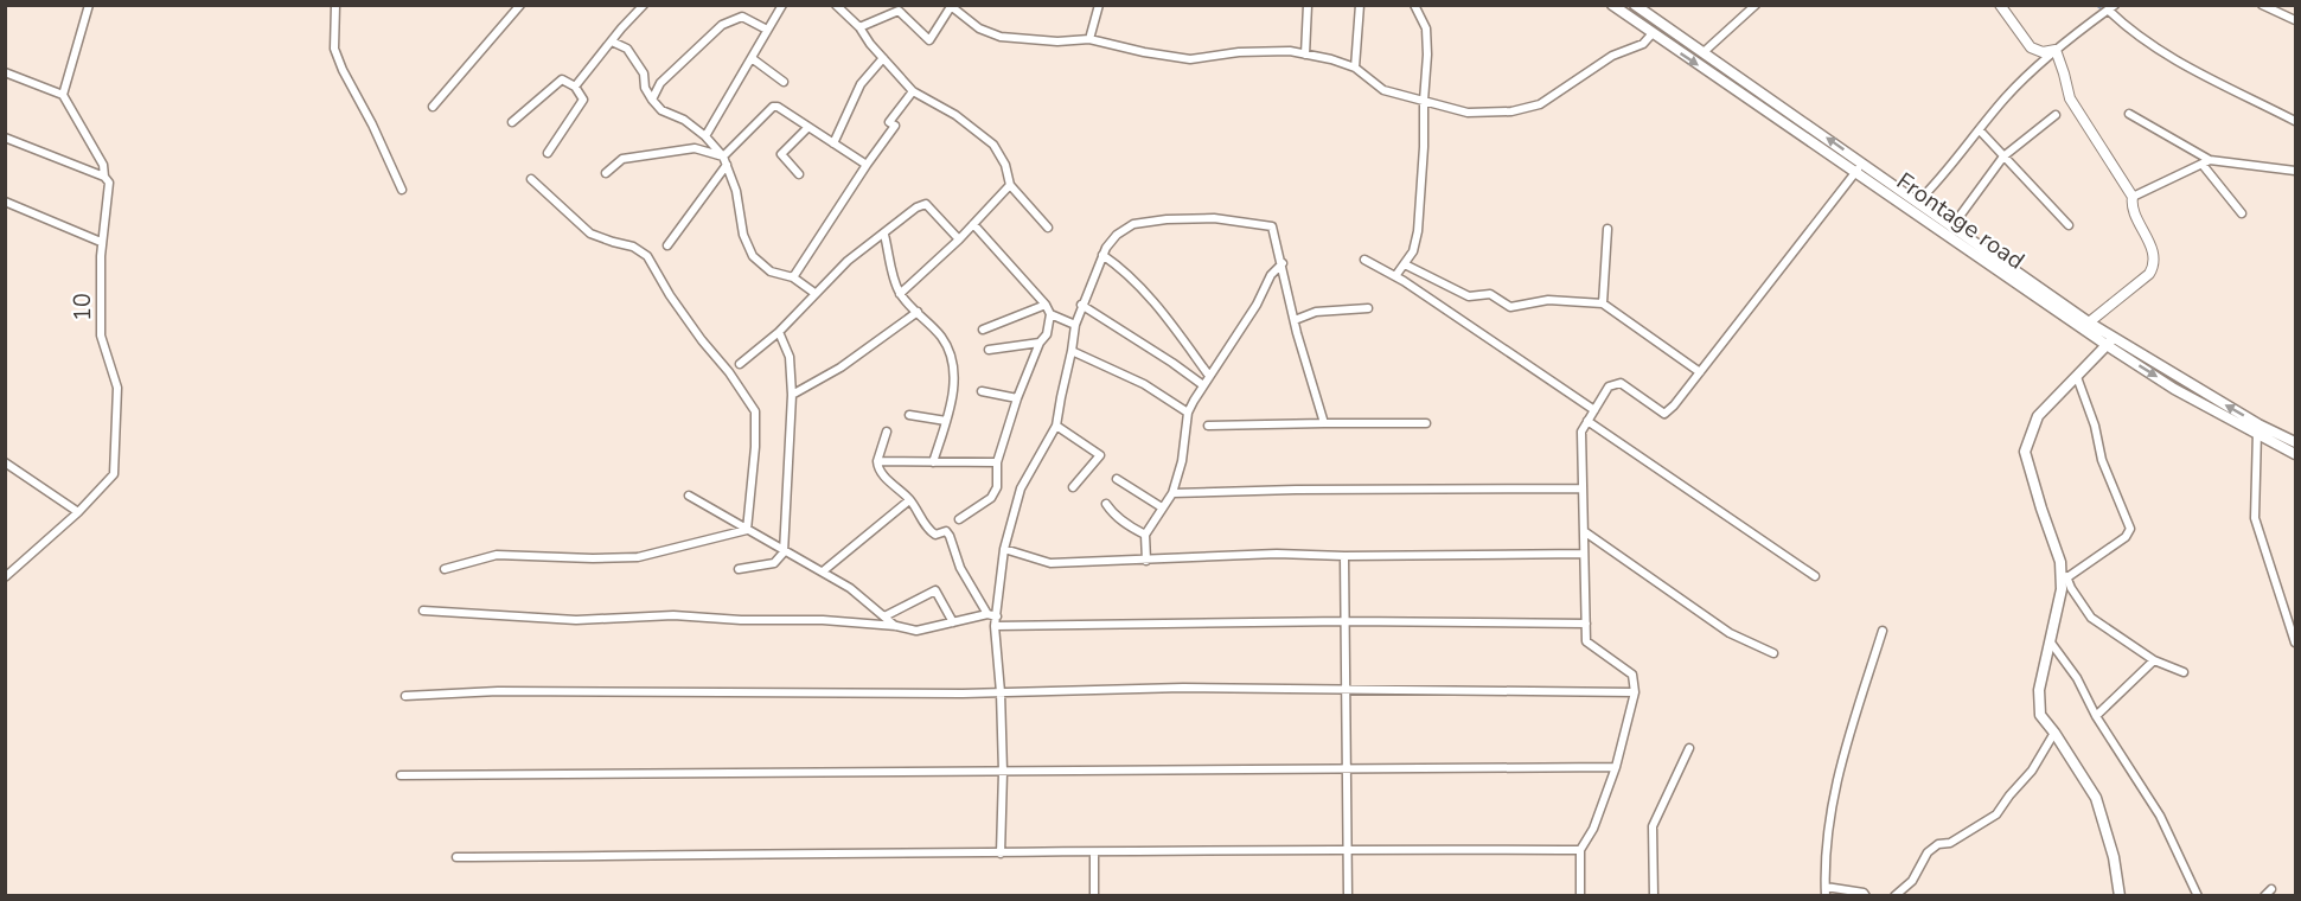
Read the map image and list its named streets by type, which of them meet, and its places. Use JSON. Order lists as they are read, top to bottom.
{
  "streets": {
    "main road": ["Frontage road"],
    "street": ["10"]
  }
}
